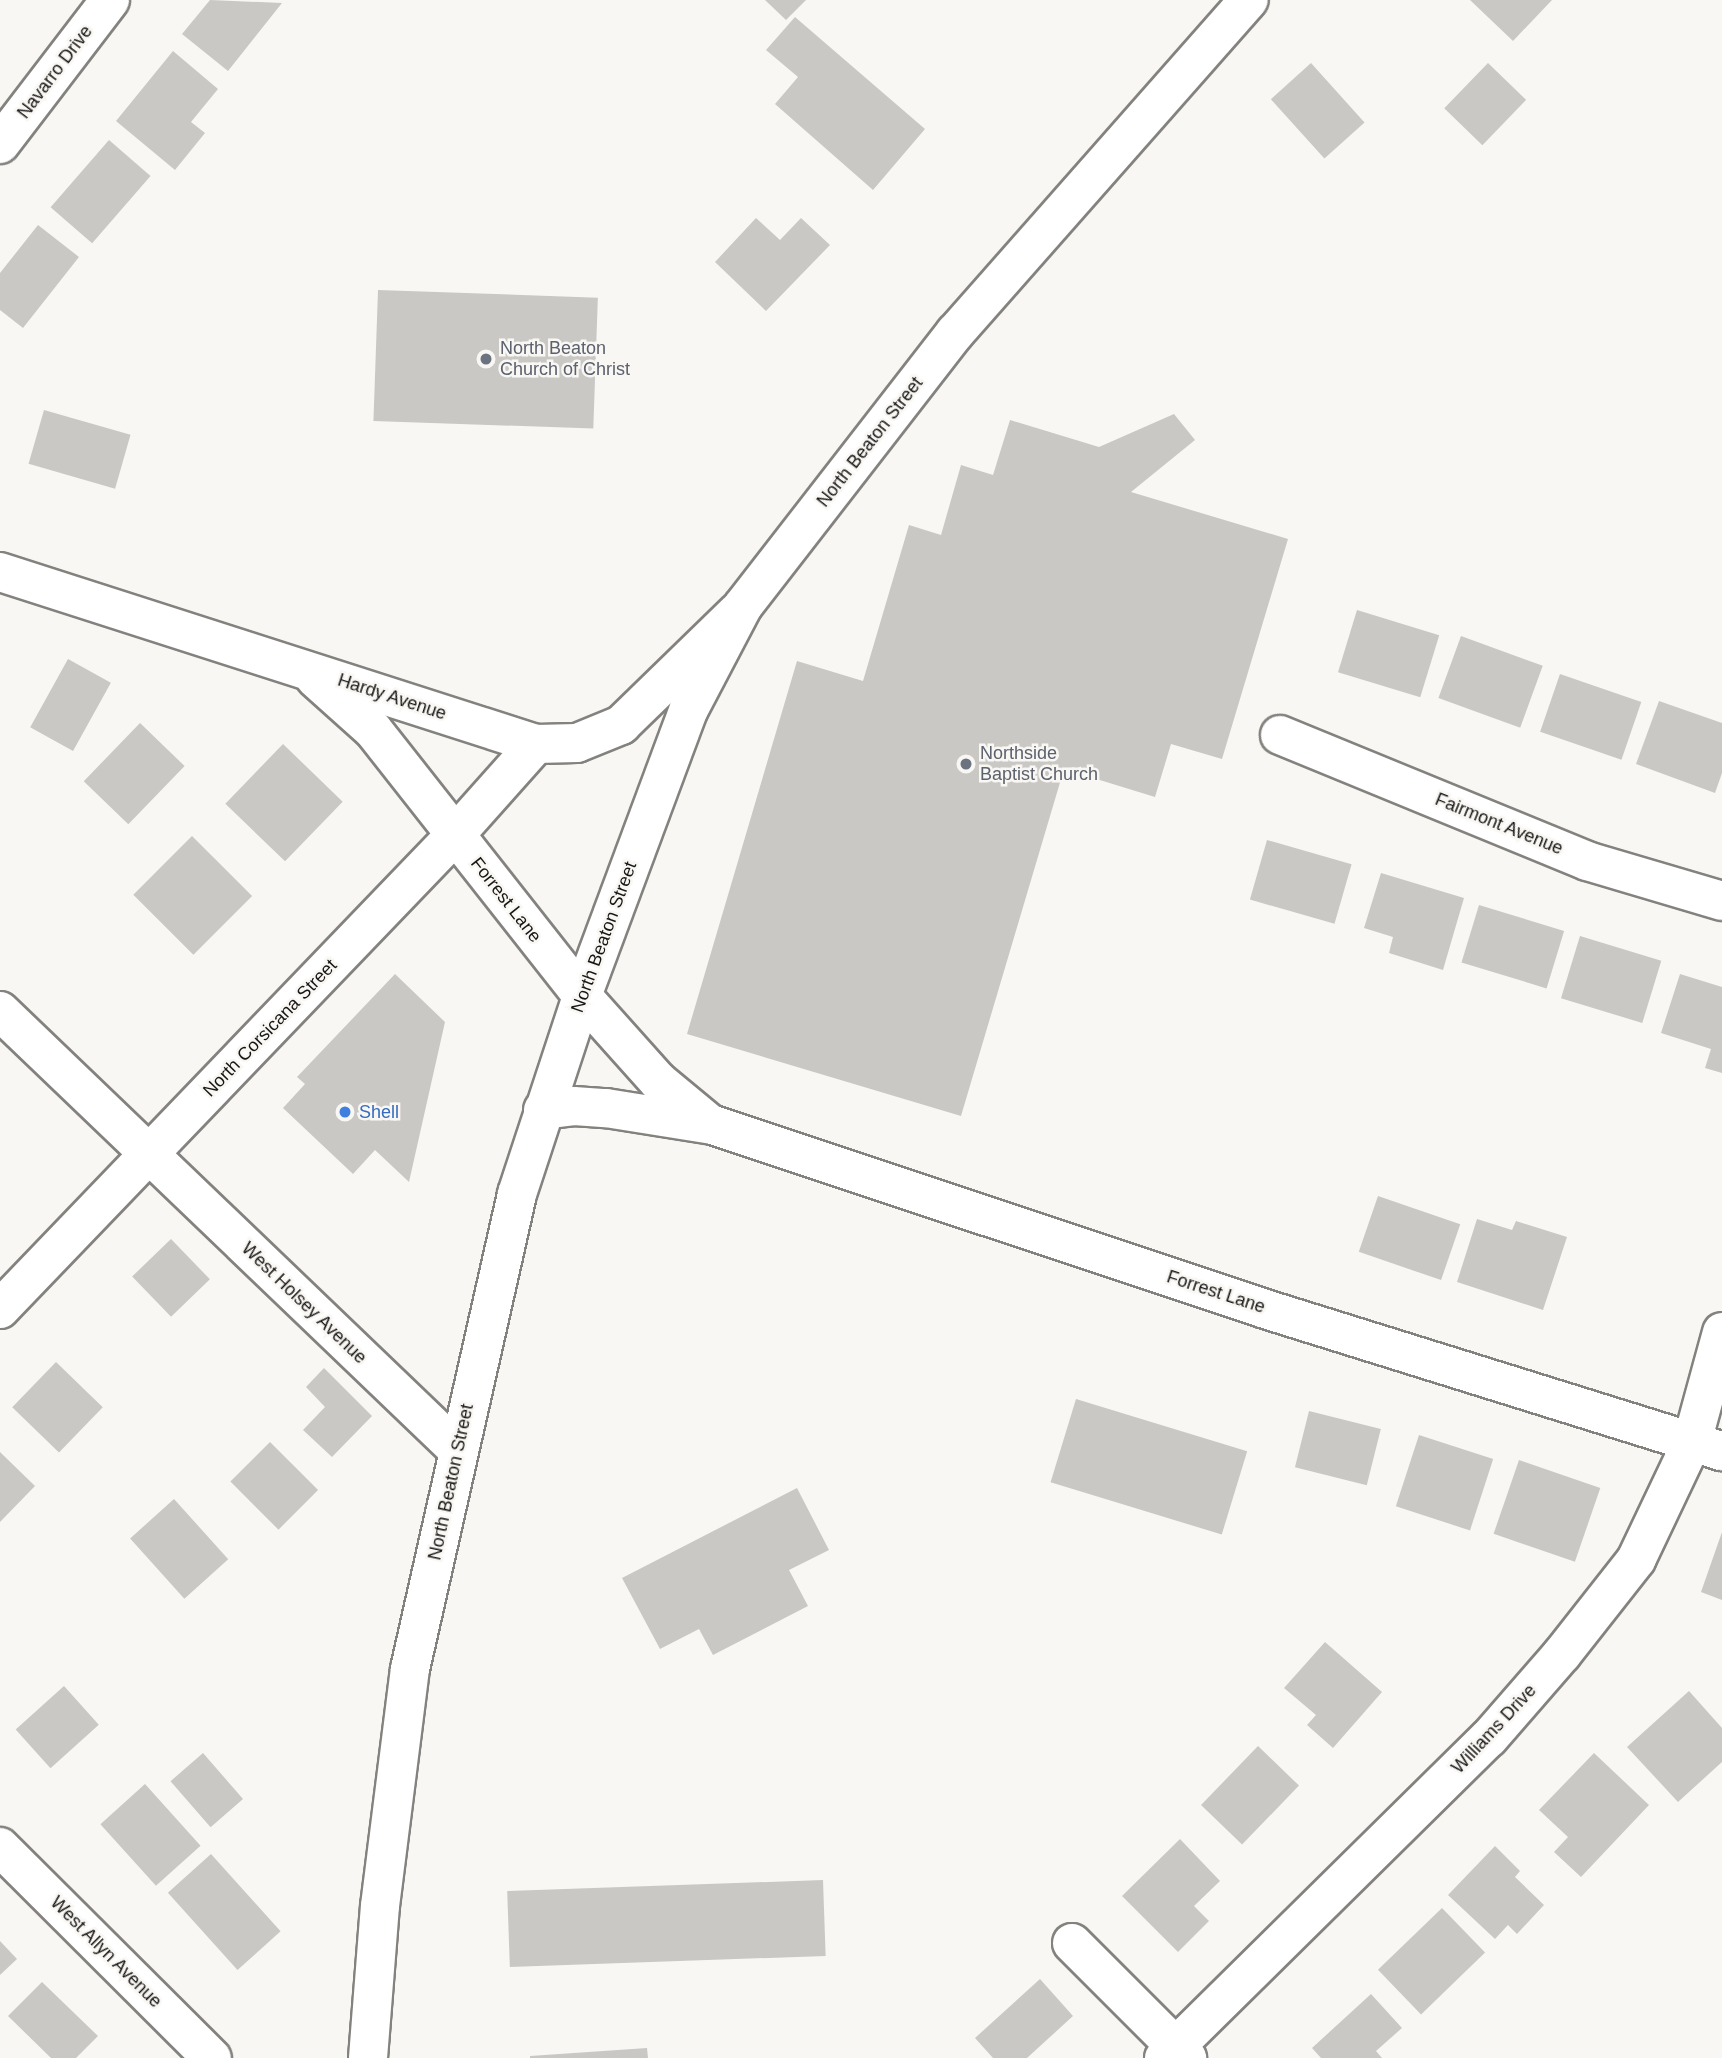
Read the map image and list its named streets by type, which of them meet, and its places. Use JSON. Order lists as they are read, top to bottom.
{
  "streets": {
    "street": [
      "Navarro Drive",
      "North Beaton Street",
      "Hardy Avenue",
      "Fairmont Avenue",
      "Forrest Lane",
      "North Corsicana Street",
      "West Holsey Avenue",
      "Williams Drive",
      "West Allyn Avenue"
    ]
  },
  "crossings": [
    ["North Beaton Street", "Hardy Avenue"],
    ["North Beaton Street", "Forrest Lane"],
    ["North Beaton Street", "West Holsey Avenue"],
    ["Hardy Avenue", "Forrest Lane"],
    ["Hardy Avenue", "North Corsicana Street"],
    ["Forrest Lane", "North Corsicana Street"],
    ["Forrest Lane", "Williams Drive"],
    ["North Corsicana Street", "West Holsey Avenue"]
  ],
  "places": ["North Beaton Church of Christ", "Northside Baptist Church", "Shell"]
}
